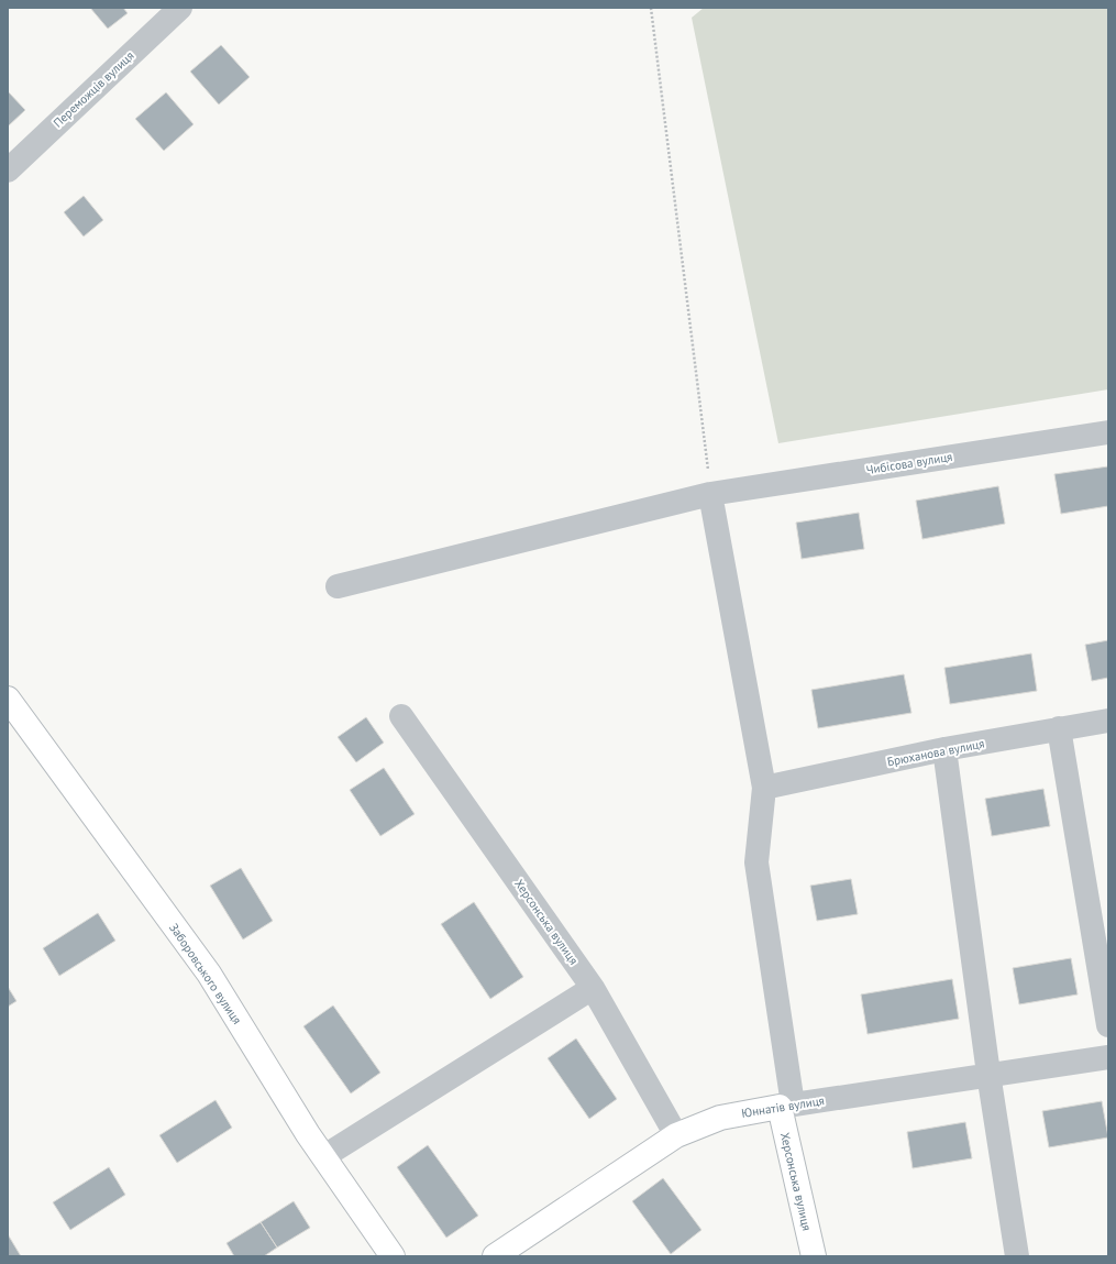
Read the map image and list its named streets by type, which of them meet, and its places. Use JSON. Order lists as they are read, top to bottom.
{
  "streets": {
    "main road": ["Херсонська вулиця", "Заборовського вулиця", "Юннатів вулиця"],
    "street": ["Переможців вулиця", "Чибісова вулиця", "Брюханова вулиця"]
  },
  "crossings": [
    ["Херсонська вулиця", "Юннатів вулиця"]
  ]
}
